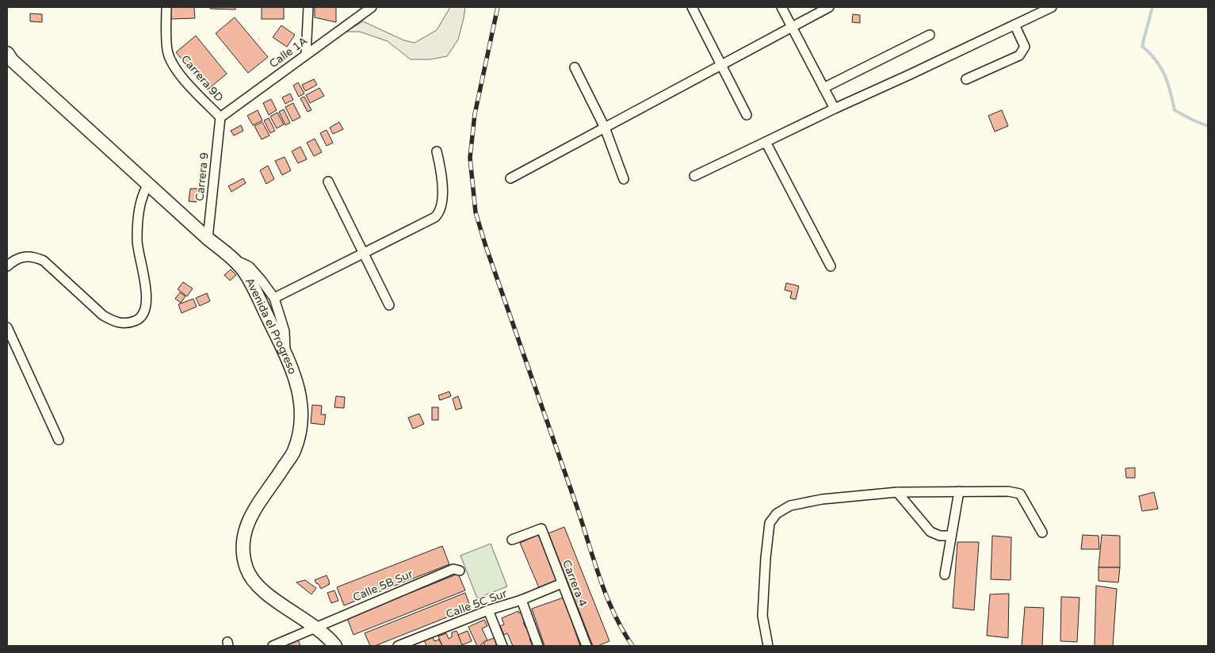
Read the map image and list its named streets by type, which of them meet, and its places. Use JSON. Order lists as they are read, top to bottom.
{
  "streets": {
    "main road": ["Avenida el Progreso"],
    "street": [
      "Calle 1A",
      "Carrera 9D",
      "Carrera 9",
      "Carrera 4",
      "Calle 5B Sur",
      "Calle 5C Sur"
    ]
  },
  "crossings": [
    ["Calle 1A", "Carrera 9D"],
    ["Calle 1A", "Carrera 9"],
    ["Carrera 9D", "Carrera 9"],
    ["Carrera 9", "Avenida el Progreso"],
    ["Avenida el Progreso", "Calle 5B Sur"],
    ["Carrera 4", "Calle 5C Sur"]
  ]
}
